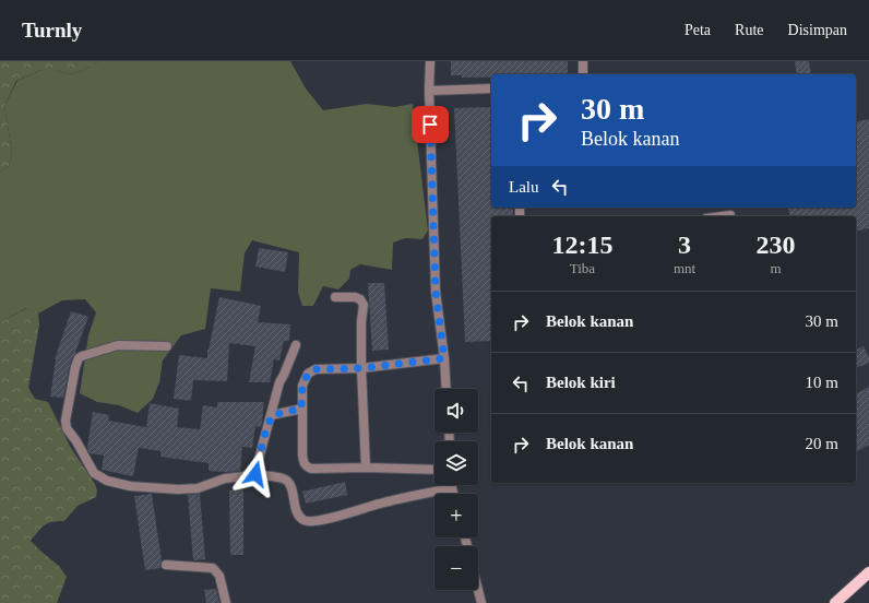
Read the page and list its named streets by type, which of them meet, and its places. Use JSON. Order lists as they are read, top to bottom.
{
  "page": {
    "header": "Turnly",
    "nav": ["Peta", "Rute", "Disimpan"],
    "turn": ["30 m", "Belok kanan"],
    "then": "Lalu",
    "eta": [
      "12:15",
      "Tiba",
      "3",
      "mnt",
      "230",
      "m"
    ],
    "list": [
      {
        "name": "Belok kanan",
        "value": "30 m"
      },
      {
        "name": "Belok kiri",
        "value": "10 m"
      },
      {
        "name": "Belok kanan",
        "value": "20 m"
      }
    ],
    "map_buttons": ["+", "−"]
  }
}
